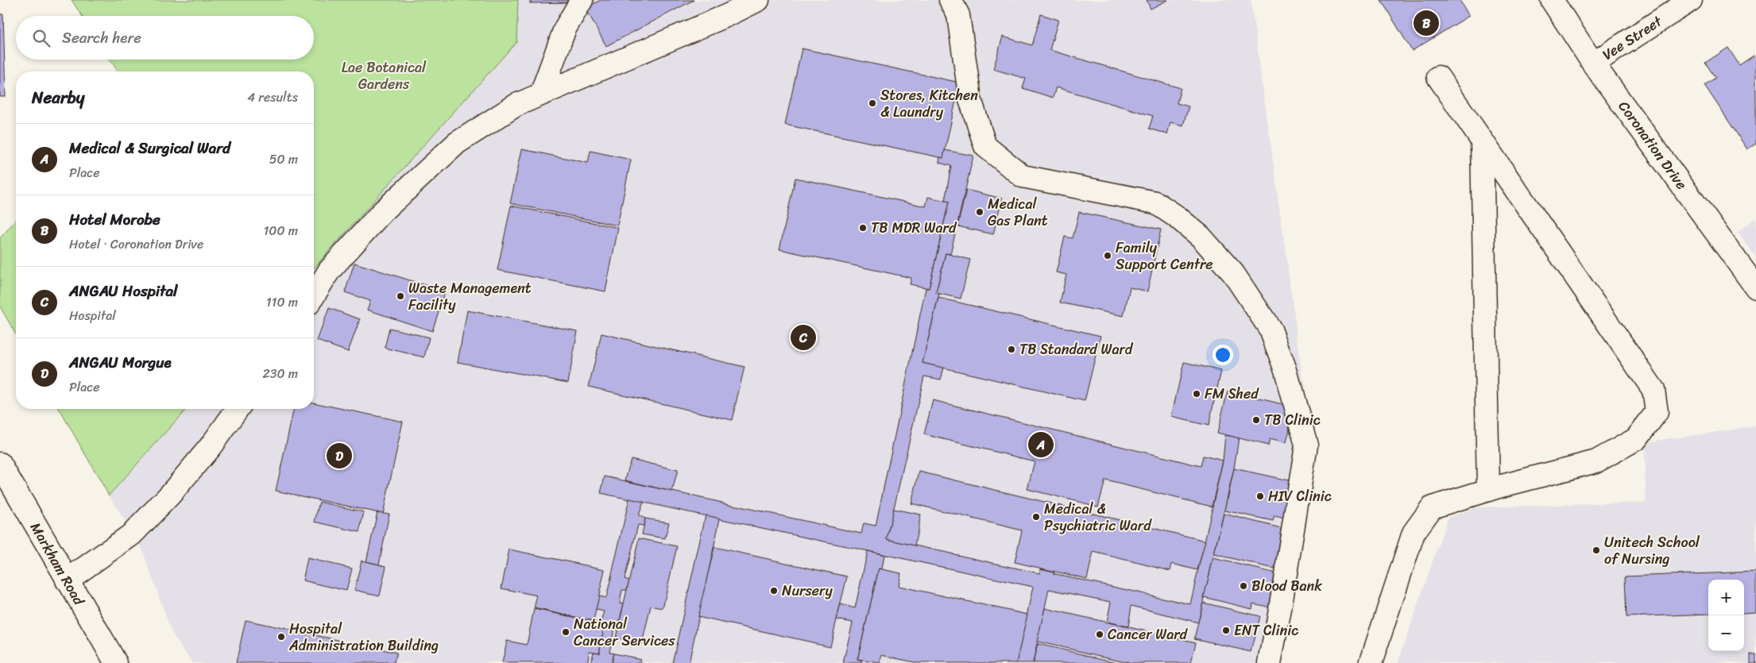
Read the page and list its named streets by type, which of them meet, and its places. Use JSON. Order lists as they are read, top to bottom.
{
  "streets": {
    "street": ["Vee Street", "Coronation Drive", "Markham Road"]
  },
  "crossings": [
    ["Vee Street", "Coronation Drive"]
  ],
  "parks": ["Lae Botanical Gardens"],
  "places": [
    "Stores, Kitchen & Laundry",
    "Medical Gas Plant",
    "TB MDR Ward",
    "Family Support Centre",
    "Waste Management Facility",
    "TB Standard Ward",
    "FM Shed",
    "TB Clinic",
    "HIV Clinic",
    "Medical & Psychiatric Ward",
    "Unitech School of Nursing",
    "Blood Bank",
    "Nursery",
    "ENT Clinic",
    "National Cancer Services",
    "Cancer Ward",
    "Hospital Administration Building"
  ],
  "page": {
    "pins": [
      "B",
      "C",
      "A",
      "D"
    ],
    "search": "Search here",
    "heading": ["Nearby", "4 results"],
    "list": [
      {
        "mark": "A",
        "name": "Medical & Surgical Ward",
        "note": "Place",
        "value": "50 m"
      },
      {
        "mark": "B",
        "name": "Hotel Morobe",
        "note": "Hotel · Coronation Drive",
        "value": "100 m"
      },
      {
        "mark": "C",
        "name": "ANGAU Hospital",
        "note": "Hospital",
        "value": "110 m"
      },
      {
        "mark": "D",
        "name": "ANGAU Morgue",
        "note": "Place",
        "value": "230 m"
      }
    ],
    "map_buttons": ["+", "−"]
  }
}
